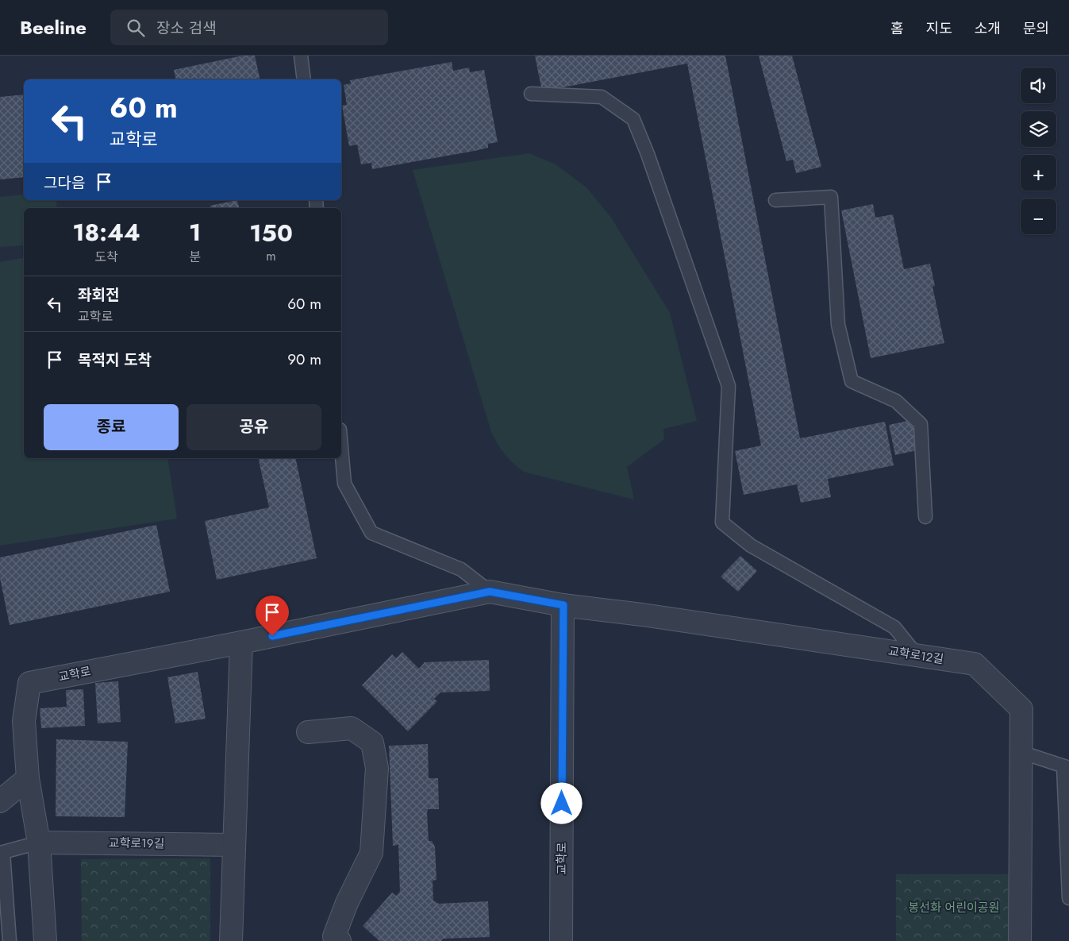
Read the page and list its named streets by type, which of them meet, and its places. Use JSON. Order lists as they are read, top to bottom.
{
  "streets": {
    "street": ["교학로12길", "교학로", "교학로19길"]
  },
  "crossings": [
    ["교학로12길", "교학로"]
  ],
  "parks": ["봉선화 어린이공원"],
  "page": {
    "header": "Beeline",
    "search": "장소 검색",
    "nav": [
      "홈",
      "지도",
      "소개",
      "문의"
    ],
    "map_buttons": ["+", "−"],
    "turn": ["60 m", "교학로"],
    "then": "그다음",
    "eta": [
      "18:44",
      "도착",
      "1",
      "분",
      "150",
      "m"
    ],
    "list": [
      {
        "name": "좌회전",
        "note": "교학로",
        "value": "60 m"
      },
      {
        "name": "목적지 도착",
        "value": "90 m"
      }
    ],
    "buttons": ["종료", "공유"]
  }
}
